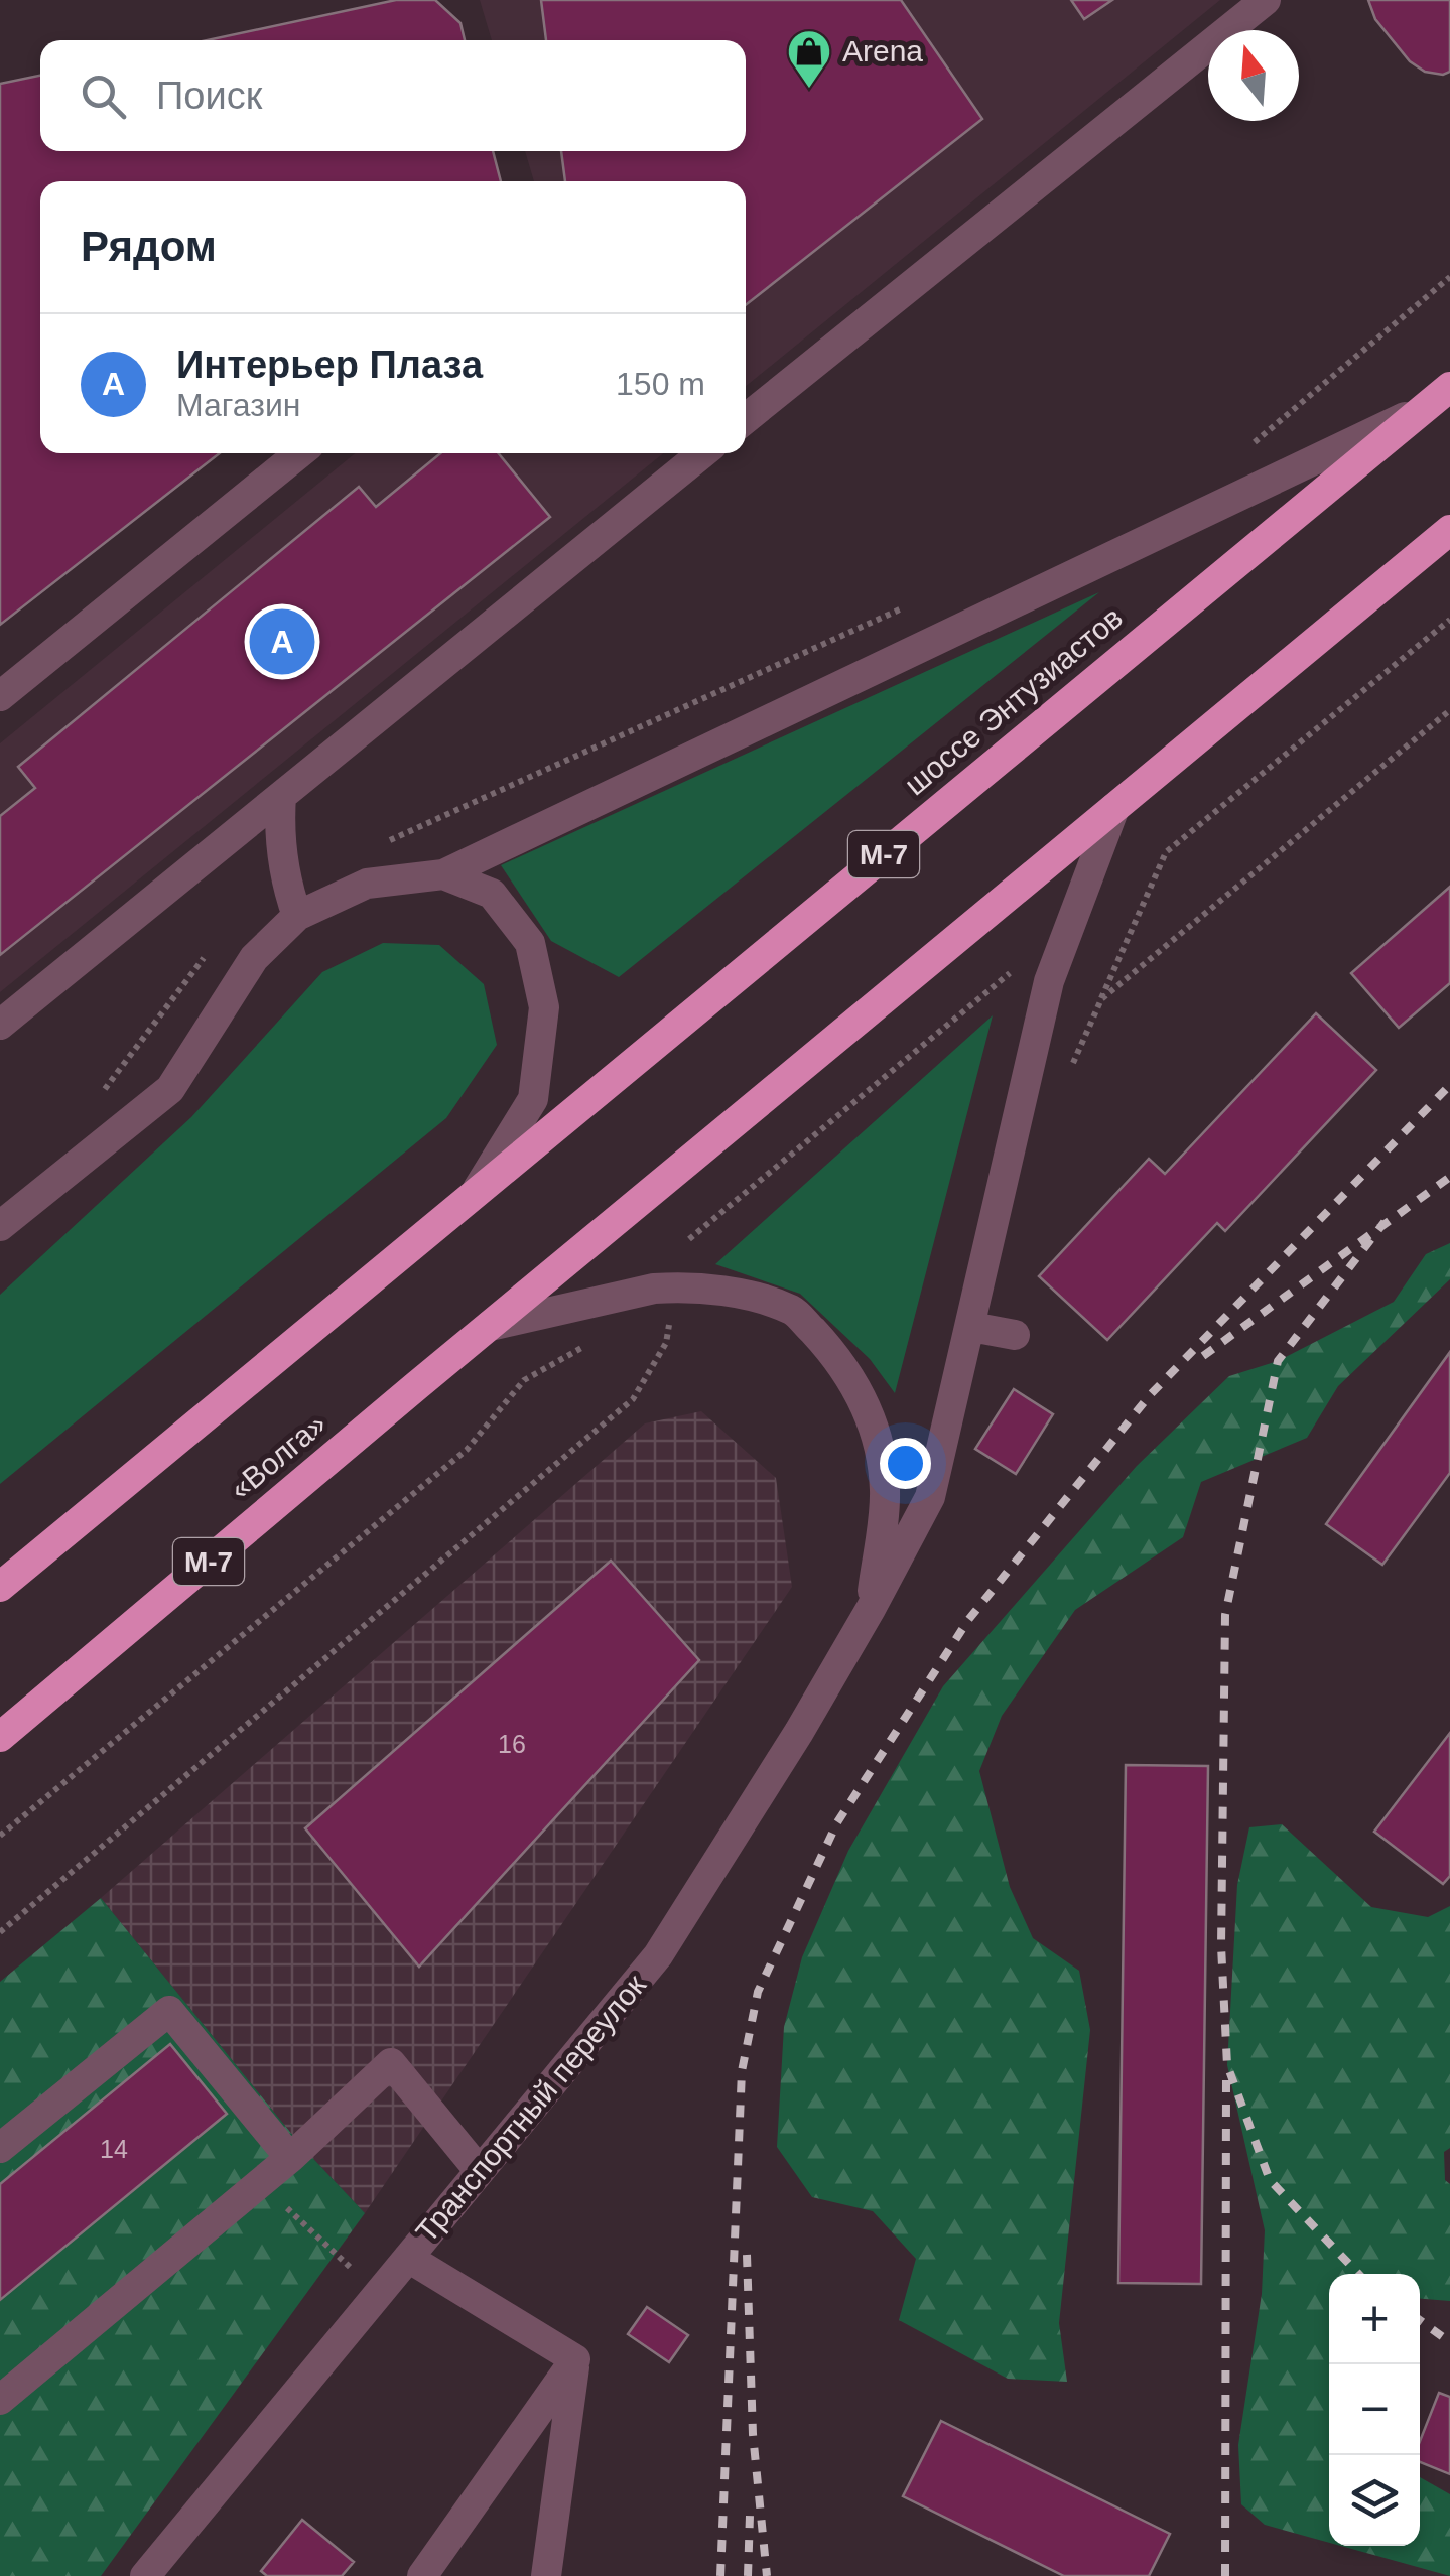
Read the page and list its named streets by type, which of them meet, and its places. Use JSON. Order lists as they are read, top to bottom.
{
  "streets": {
    "highway": ["шоссе Энтузиастов", "М-7", "«Волга»"],
    "street": ["Транспортный переулок"]
  },
  "crossings": [
    ["М-7", "«Волга»"],
    ["М-7", "Транспортный переулок"]
  ],
  "places": {
    "shop": ["Arena"]
  },
  "house_numbers": ["16", "14"],
  "north": "top",
  "page": {
    "search": "Поиск",
    "heading": "Рядом",
    "list": [
      {
        "mark": "A",
        "name": "Интерьер Плаза",
        "note": "Магазин",
        "value": "150 m"
      }
    ],
    "pins": "A",
    "map_buttons": ["+", "−"]
  }
}
